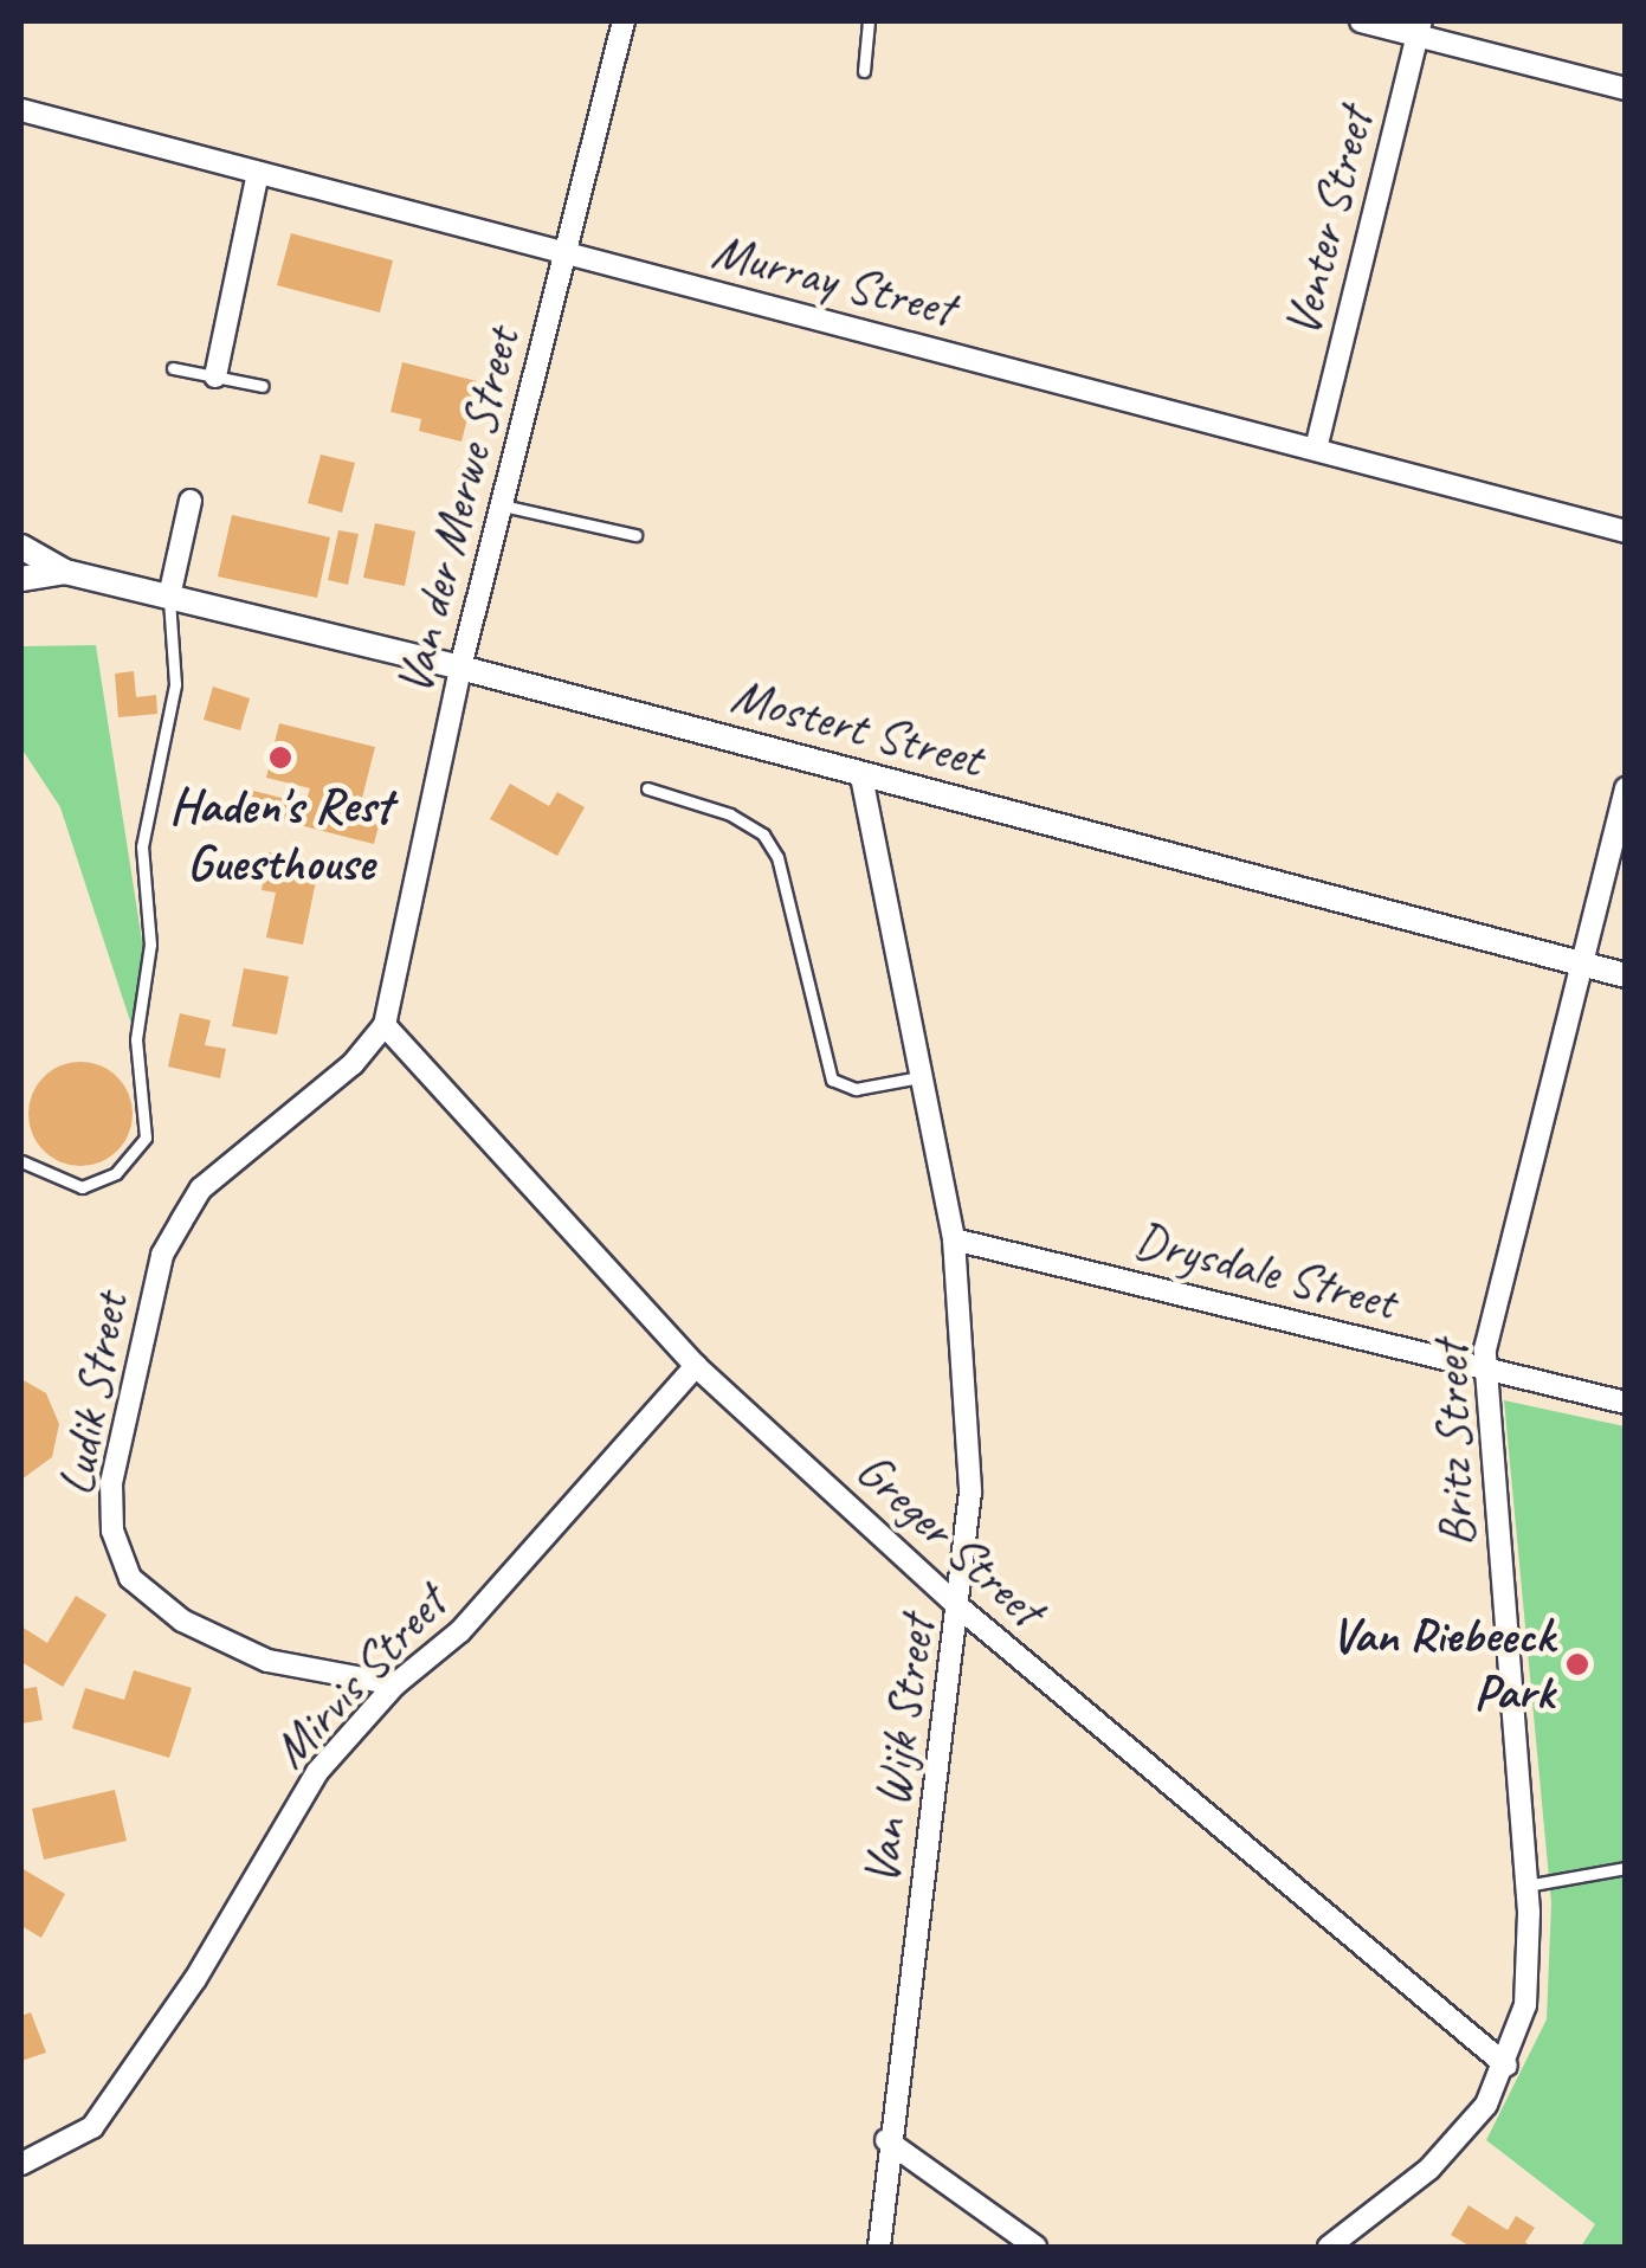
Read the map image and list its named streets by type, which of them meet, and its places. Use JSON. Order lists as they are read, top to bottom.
{
  "streets": {
    "street": [
      "Venter Street",
      "Murray Street",
      "Van der Merwe Street",
      "Mostert Street",
      "Drysdale Street",
      "Ludik Street",
      "Britz Street",
      "Greger Street",
      "Mirvis Street",
      "Van Wijk Street"
    ]
  },
  "crossings": [
    ["Venter Street", "Murray Street"],
    ["Murray Street", "Van der Merwe Street"],
    ["Van der Merwe Street", "Mostert Street"],
    ["Van der Merwe Street", "Ludik Street"],
    ["Van der Merwe Street", "Greger Street"],
    ["Mostert Street", "Britz Street"],
    ["Mostert Street", "Van Wijk Street"],
    ["Drysdale Street", "Britz Street"],
    ["Drysdale Street", "Van Wijk Street"],
    ["Ludik Street", "Greger Street"],
    ["Ludik Street", "Mirvis Street"],
    ["Britz Street", "Greger Street"],
    ["Greger Street", "Mirvis Street"],
    ["Greger Street", "Van Wijk Street"]
  ],
  "places": ["Haden's Rest Guesthouse", "Van Riebeeck Park"]
}
